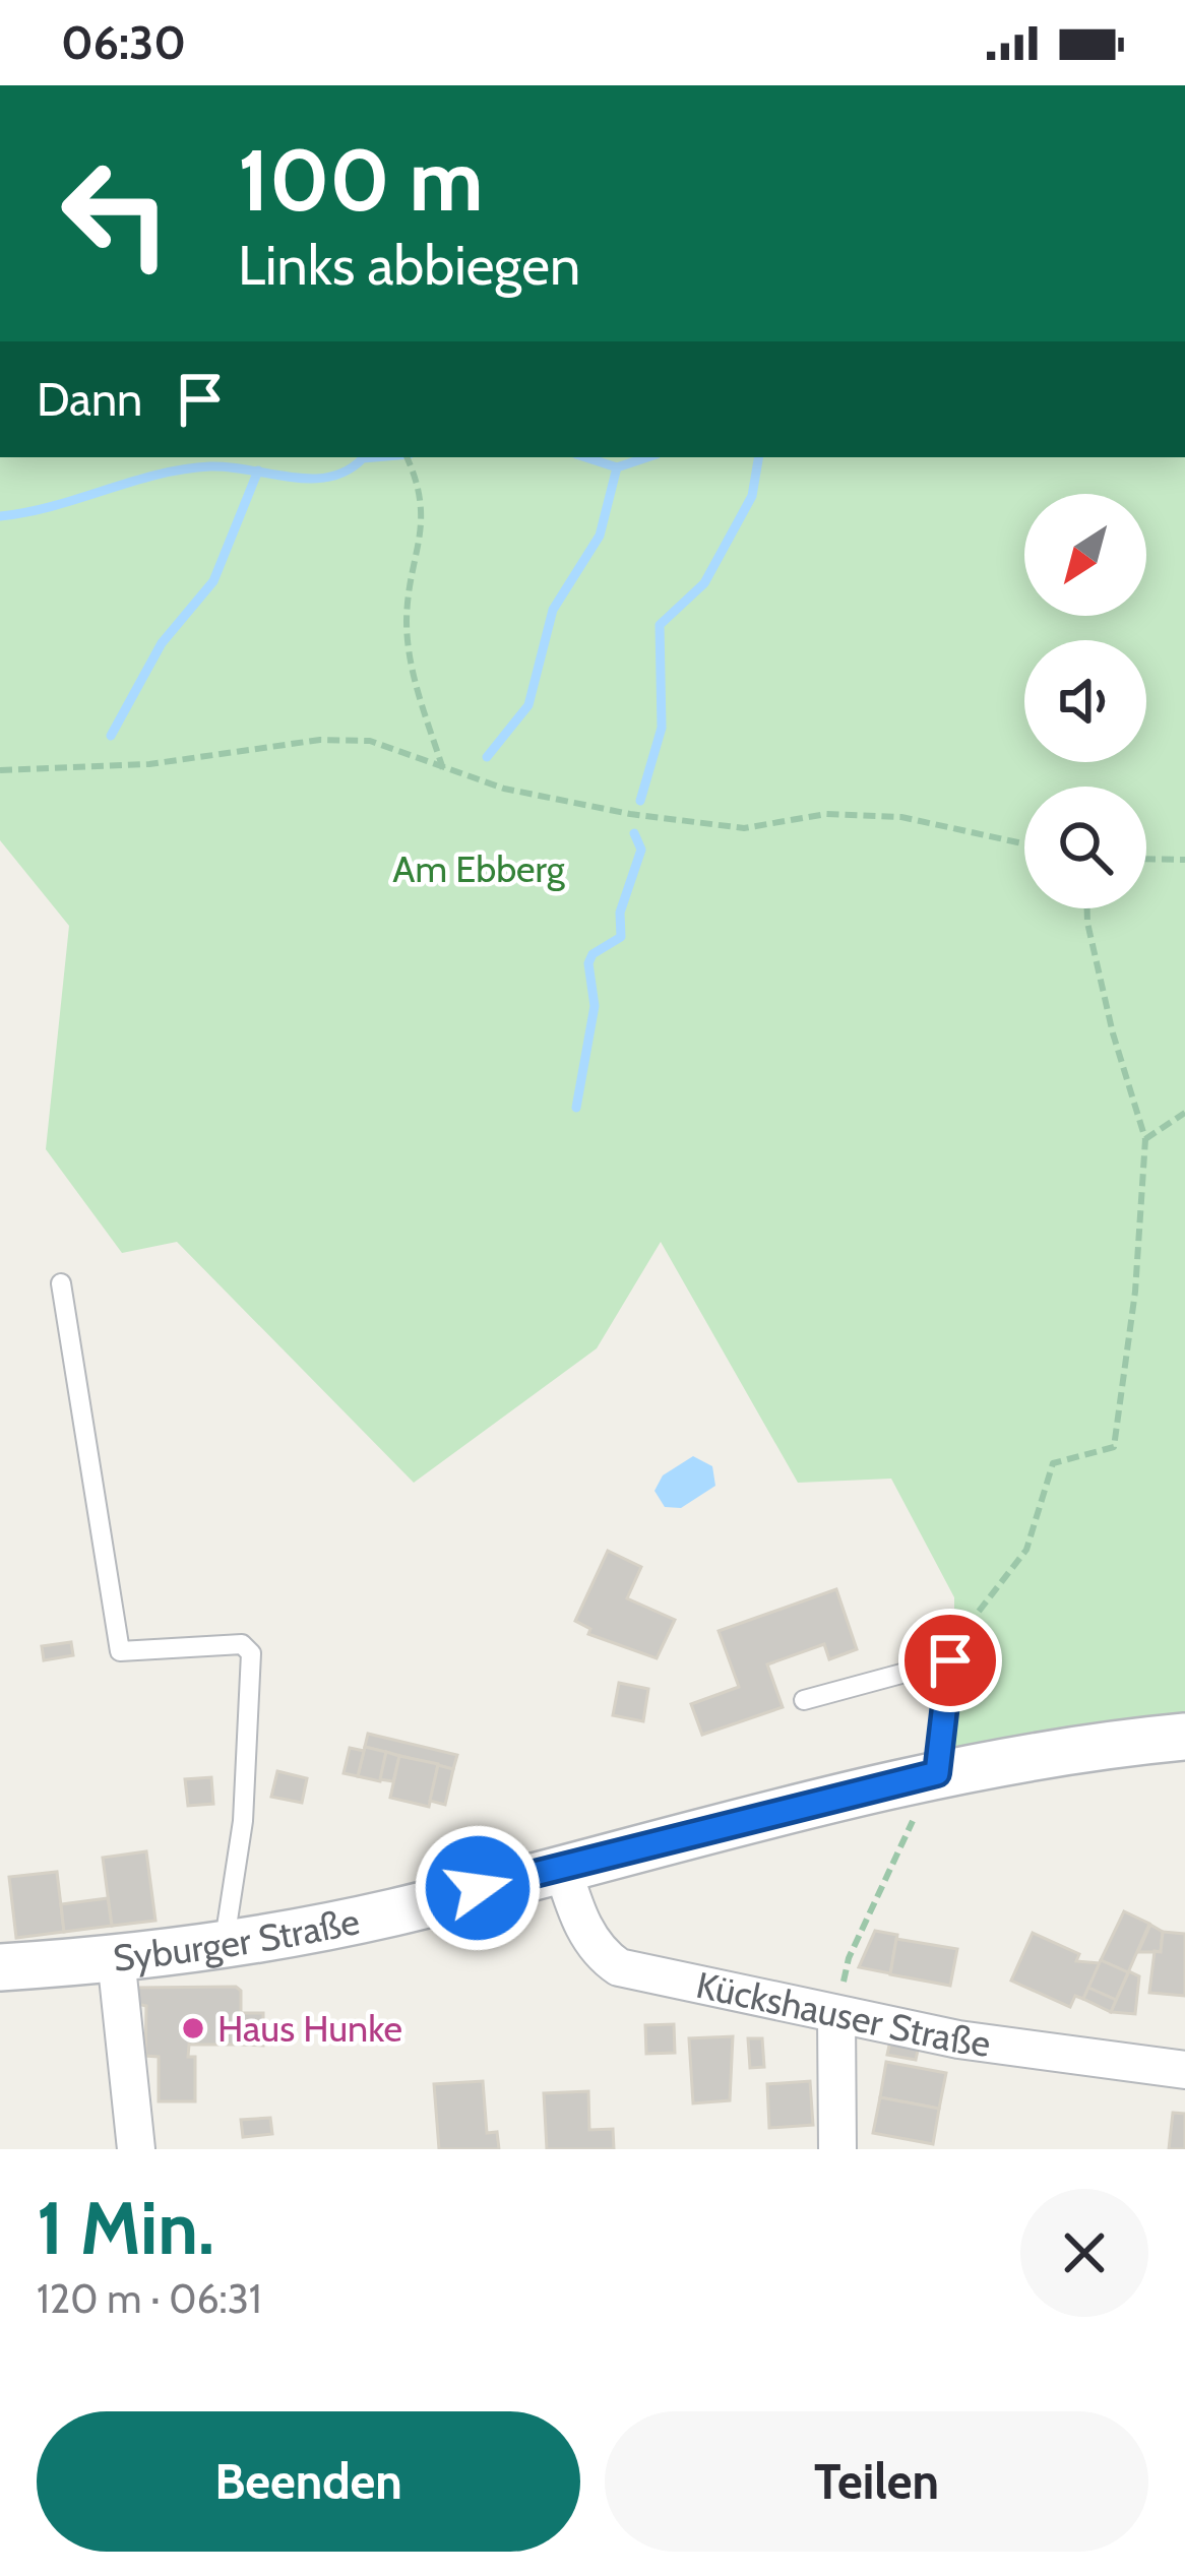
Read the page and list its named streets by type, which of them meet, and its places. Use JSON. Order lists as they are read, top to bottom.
{
  "streets": {
    "street": ["Syburger Straße", "Kückshauser Straße"]
  },
  "crossings": [
    ["Syburger Straße", "Kückshauser Straße"]
  ],
  "parks": ["Am Ebberg"],
  "places": ["Haus Hunke"],
  "north": "bottom left",
  "page": {
    "status": "06:30",
    "turn": ["100 m", "Links abbiegen"],
    "then": "Dann",
    "heading": ["1 Min.", "120 m · 06:31"],
    "buttons": ["Beenden", "Teilen"]
  }
}
